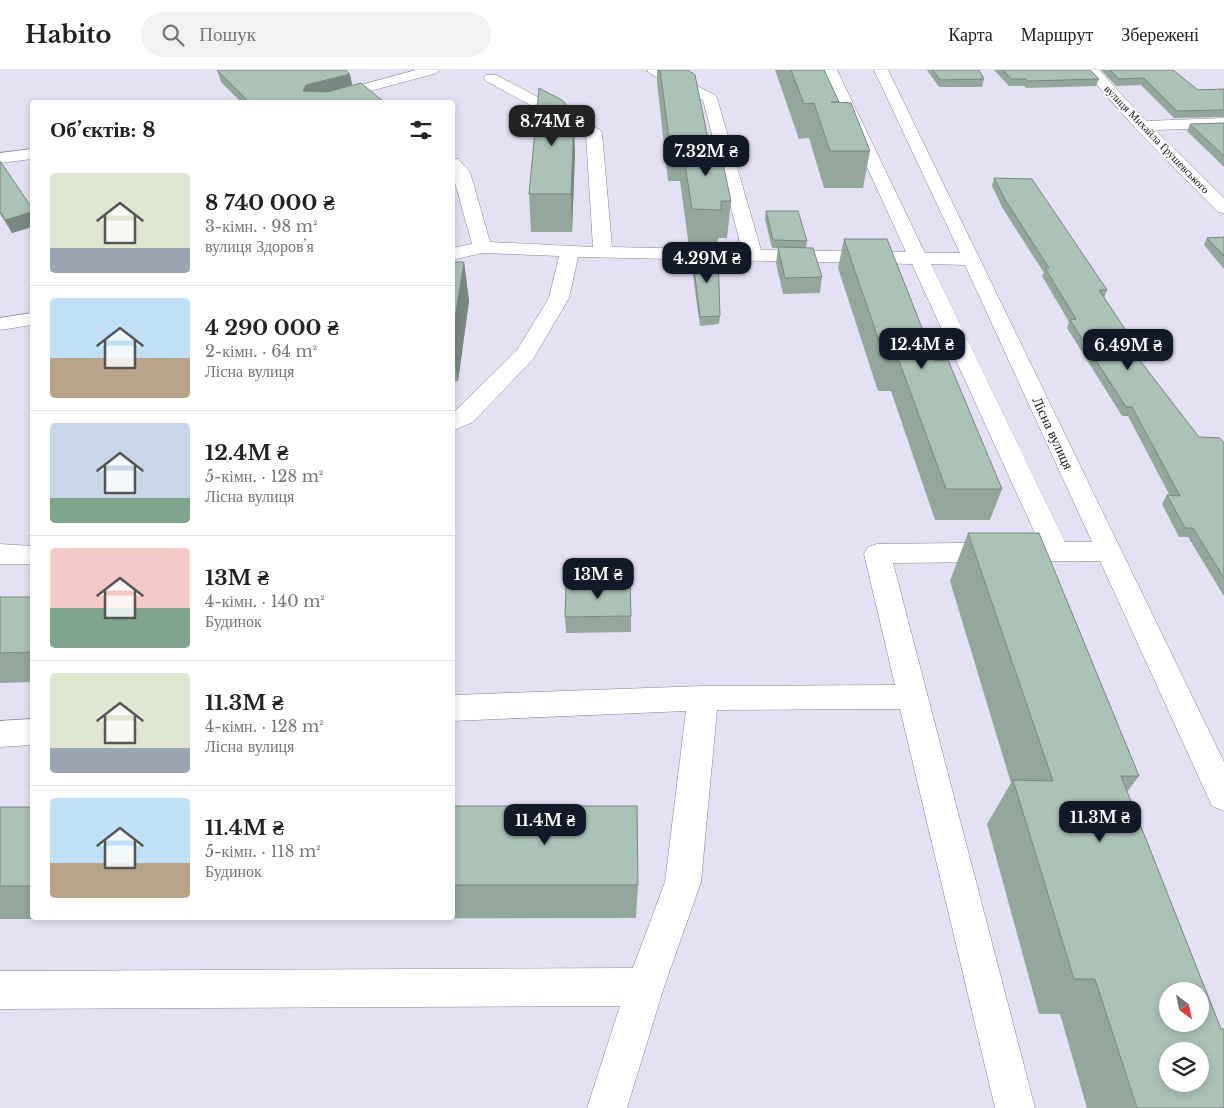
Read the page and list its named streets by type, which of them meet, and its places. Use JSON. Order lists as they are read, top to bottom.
{
  "streets": {
    "street": ["вулиця Михайла Грушевського", "Лісна вулиця"]
  },
  "north": "bottom right",
  "page": {
    "header": "Habito",
    "search": "Пошук",
    "nav": ["Карта", "Маршрут", "Збережені"],
    "heading": "Об’єктів: 8",
    "price": [
      "8.74M ₴",
      "7.32M ₴",
      "4.29M ₴",
      "12.4M ₴",
      "6.49M ₴",
      "13M ₴",
      "11.3M ₴",
      "11.4M ₴"
    ],
    "list": [
      {
        "name": "8 740 000 ₴",
        "note": "3-кімн. · 98 m² · вулиця Здоровʼя"
      },
      {
        "name": "4 290 000 ₴",
        "note": "2-кімн. · 64 m² · Лісна вулиця"
      },
      {
        "name": "12.4M ₴",
        "note": "5-кімн. · 128 m² · Лісна вулиця"
      },
      {
        "name": "13M ₴",
        "note": "4-кімн. · 140 m² · Будинок"
      },
      {
        "name": "11.3M ₴",
        "note": "4-кімн. · 128 m² · Лісна вулиця"
      },
      {
        "name": "11.4M ₴",
        "note": "5-кімн. · 118 m² · Будинок"
      }
    ]
  }
}
